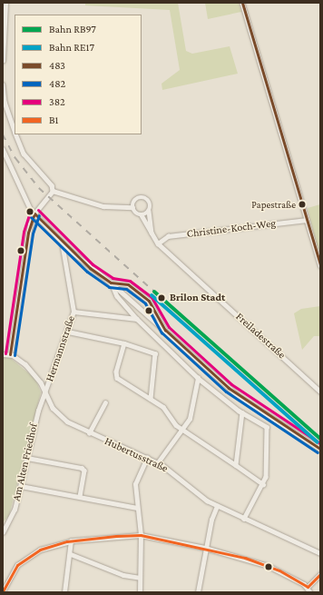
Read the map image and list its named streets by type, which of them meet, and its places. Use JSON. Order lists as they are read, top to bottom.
{
  "streets": {
    "street": [
      "Christine-Koch-Weg",
      "Freiladestraße",
      "Hermannstraße",
      "Hubertusstraße",
      "Am Alten Friedhof"
    ]
  },
  "crossings": [
    ["Christine-Koch-Weg", "Freiladestraße"],
    ["Hermannstraße", "Hubertusstraße"],
    ["Hermannstraße", "Am Alten Friedhof"],
    ["Hubertusstraße", "Am Alten Friedhof"]
  ],
  "places": ["Papestraße", "Brilon Stadt"],
  "lines": [
    "transit line 483",
    "transit line 382",
    "transit line 482",
    "rail line RB97",
    "rail line RE17",
    "transit line B1"
  ],
  "legend": [
    "Bahn RB97",
    "Bahn RE17",
    "483",
    "482",
    "382",
    "B1"
  ]
}
